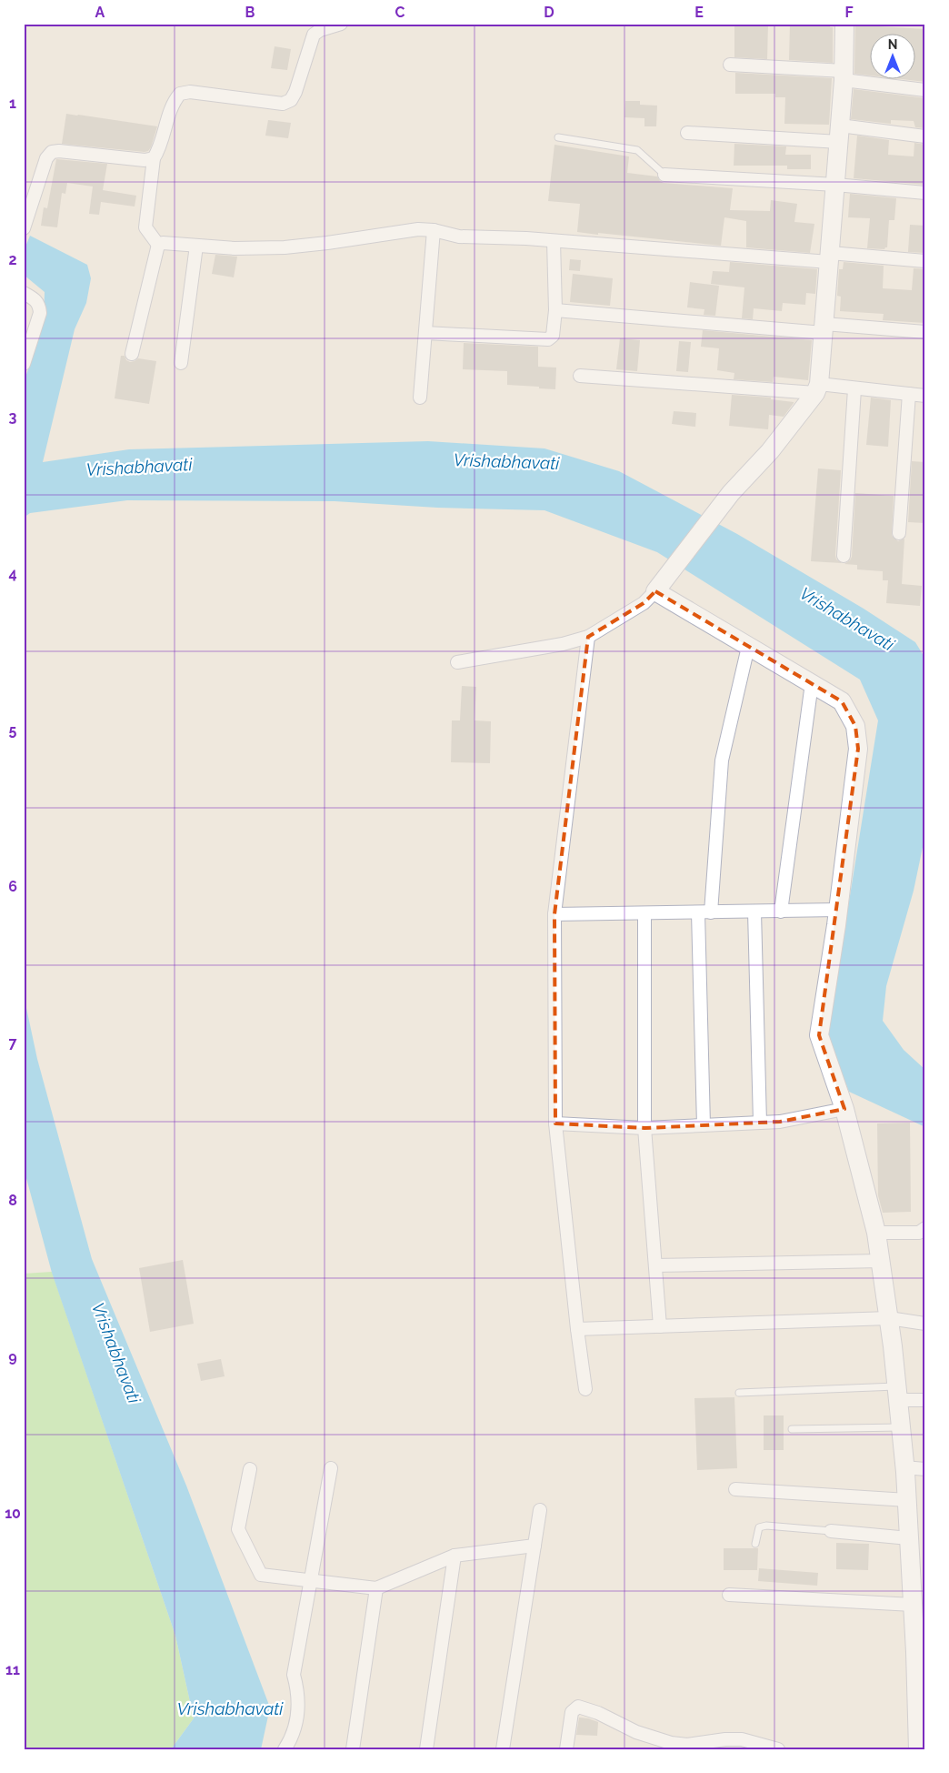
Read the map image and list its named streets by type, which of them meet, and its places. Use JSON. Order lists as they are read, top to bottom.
{
  "water": ["Vrishabhavati"],
  "north": "top",
  "grid": {
    "columns": [
      "A",
      "B",
      "C",
      "D",
      "E",
      "F"
    ],
    "rows": [
      "1",
      "2",
      "3",
      "4",
      "5",
      "6",
      "7",
      "8",
      "9",
      "10",
      "11"
    ]
  }
}
